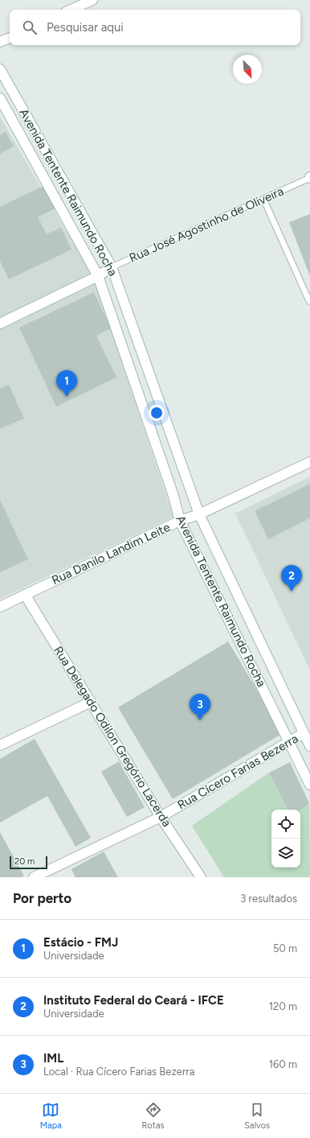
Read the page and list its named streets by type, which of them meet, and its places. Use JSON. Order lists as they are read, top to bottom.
{
  "streets": {
    "street": [
      "Avenida Tentente Raimundo Rocha",
      "Rua José Agostinho de Oliveira",
      "Rua Danilo Landim Leite",
      "Rua Delegado Odilon Gregório Lacerda",
      "Rua Cícero Farias Bezerra"
    ]
  },
  "crossings": [
    ["Avenida Tentente Raimundo Rocha", "Rua José Agostinho de Oliveira"],
    ["Avenida Tentente Raimundo Rocha", "Rua Danilo Landim Leite"],
    ["Avenida Tentente Raimundo Rocha", "Rua Cícero Farias Bezerra"],
    ["Rua Danilo Landim Leite", "Rua Delegado Odilon Gregório Lacerda"],
    ["Rua Delegado Odilon Gregório Lacerda", "Rua Cícero Farias Bezerra"]
  ],
  "scale_bar": "20 m",
  "north": "bottom right",
  "page": {
    "search": "Pesquisar aqui",
    "pins": ["1", "2", "3"],
    "scale": "20 m",
    "heading": ["Por perto", "3 resultados"],
    "list": [
      {
        "mark": "1",
        "name": "Estácio - FMJ",
        "note": "Universidade",
        "value": "50 m"
      },
      {
        "mark": "2",
        "name": "Instituto Federal do Ceará - IFCE",
        "note": "Universidade",
        "value": "120 m"
      },
      {
        "mark": "3",
        "name": "IML",
        "note": "Local · Rua Cícero Farias Bezerra",
        "value": "160 m"
      }
    ],
    "nav": ["Mapa", "Rotas", "Salvos"]
  }
}
